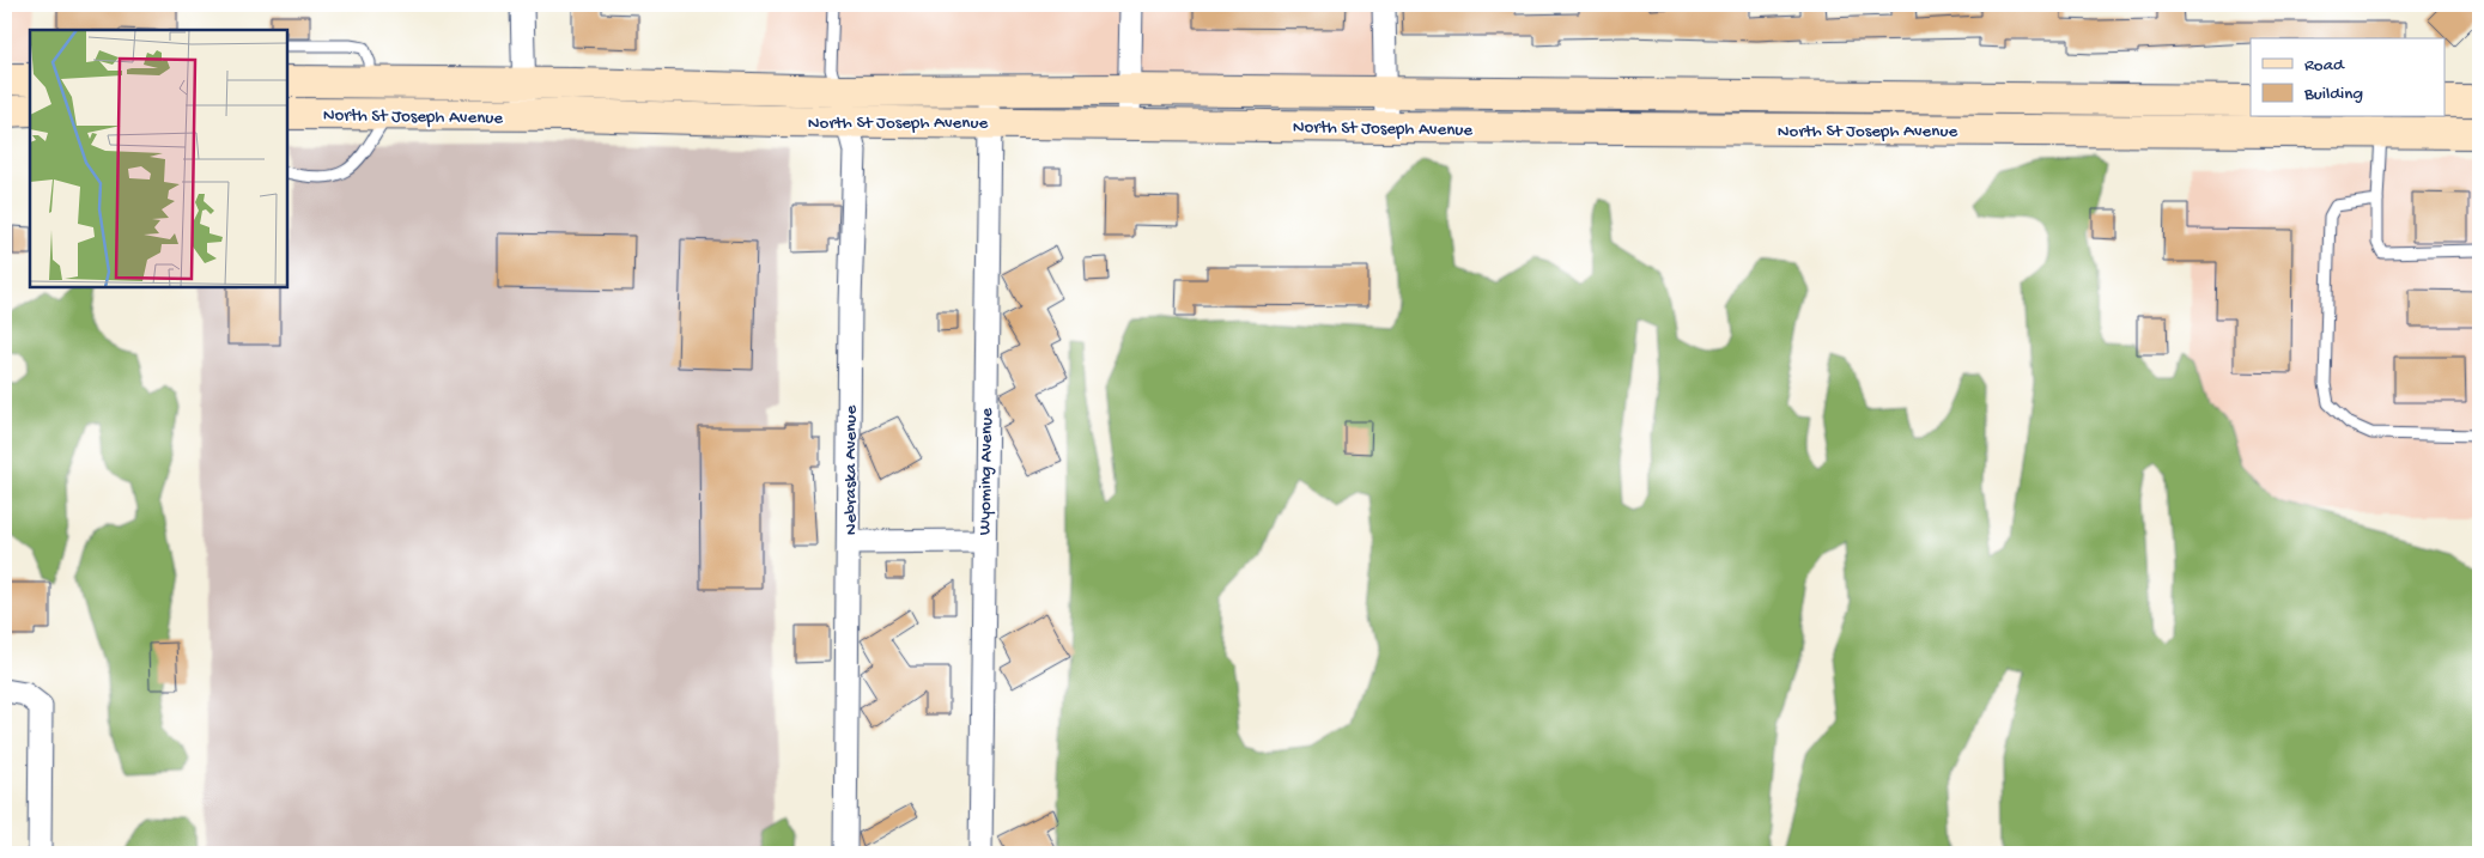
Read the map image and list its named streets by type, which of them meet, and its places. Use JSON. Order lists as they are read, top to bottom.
{
  "streets": {
    "main road": ["North St Joseph Avenue"],
    "street": ["Nebraska Avenue", "Wyoming Avenue"]
  },
  "crossings": [
    ["North St Joseph Avenue", "Nebraska Avenue"],
    ["North St Joseph Avenue", "Wyoming Avenue"]
  ],
  "legend": ["Road", "Building"]
}
